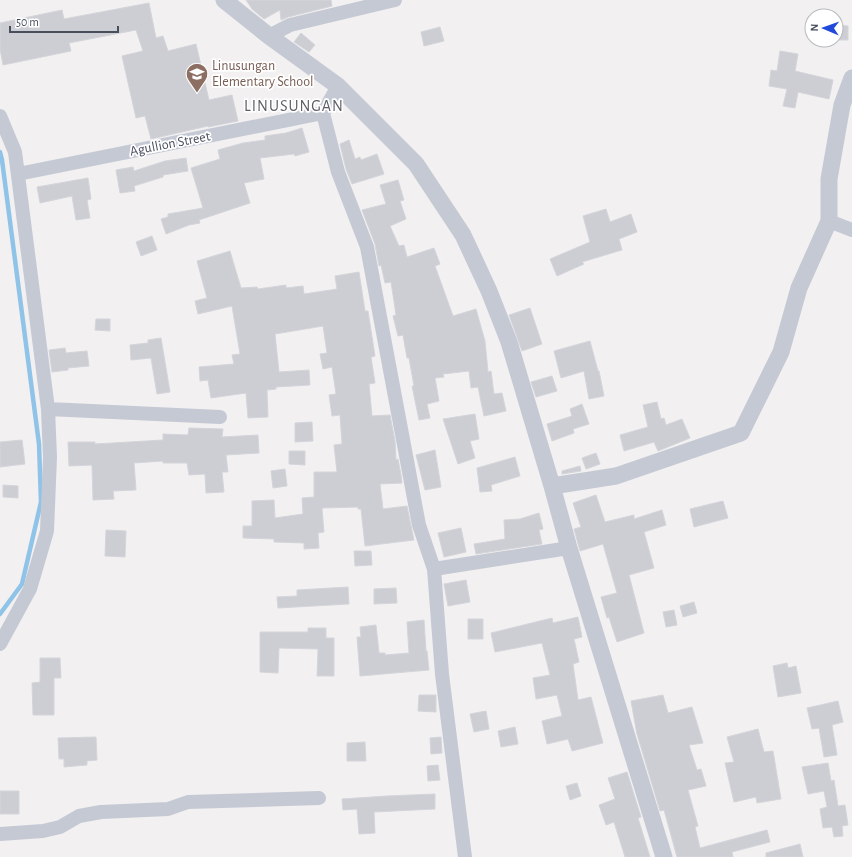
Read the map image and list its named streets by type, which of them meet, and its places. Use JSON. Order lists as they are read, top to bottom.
{
  "streets": {
    "street": ["Agullion Street"]
  },
  "districts": ["LINUSUNGAN"],
  "places": {
    "school or university": ["Linusungan Elementary School"]
  },
  "scale_bar": "50 m",
  "north": "left"
}
